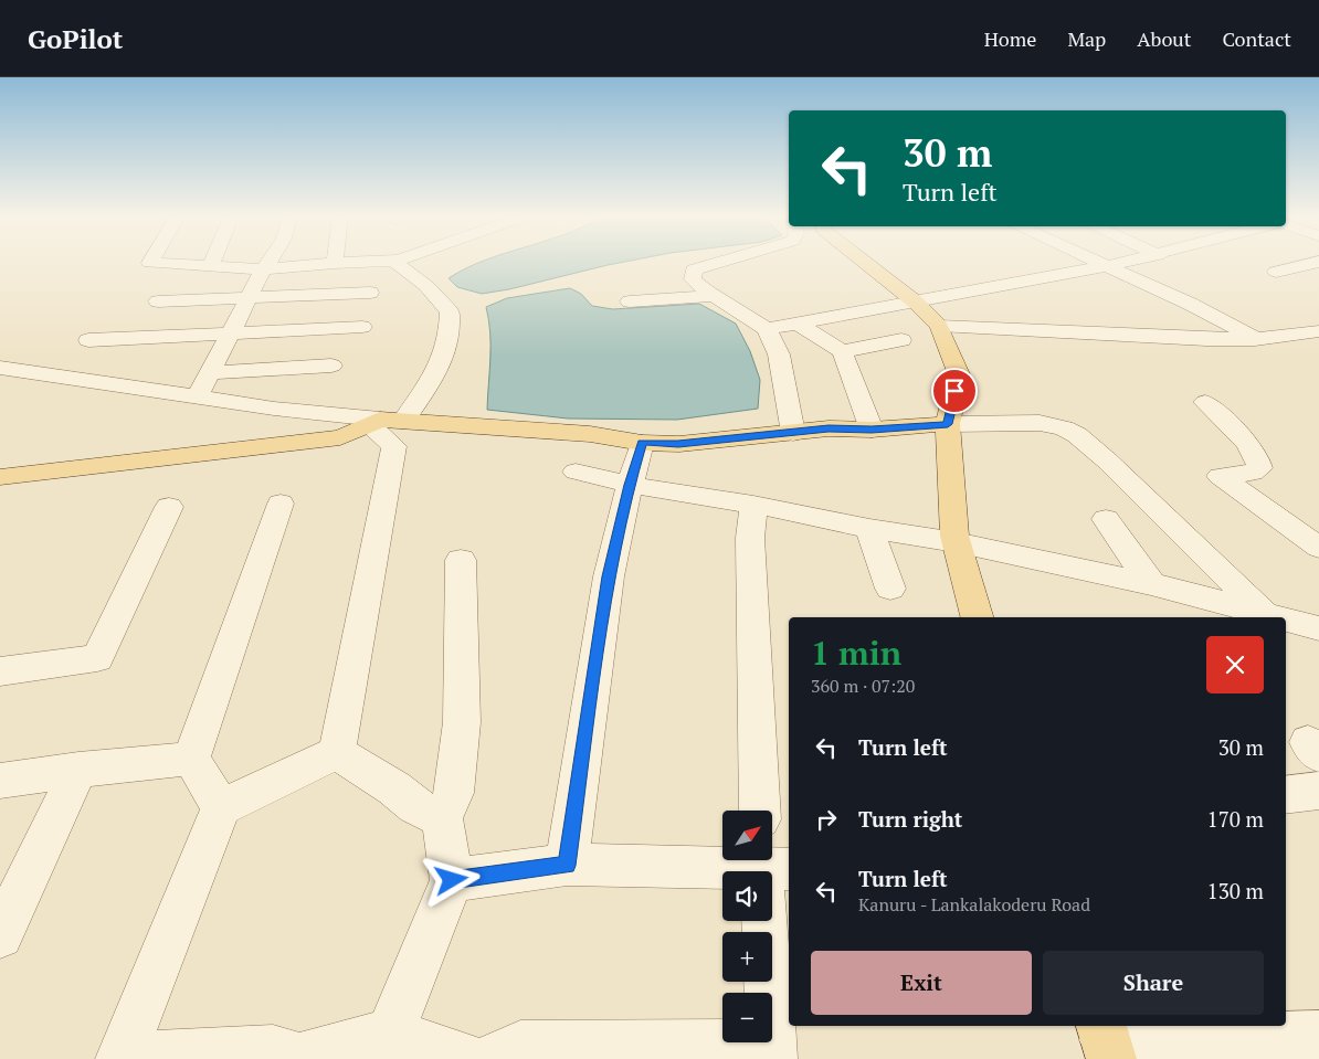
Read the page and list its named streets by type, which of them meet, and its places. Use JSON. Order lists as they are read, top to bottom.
{
  "north": "top right",
  "page": {
    "header": "GoPilot",
    "nav": [
      "Home",
      "Map",
      "About",
      "Contact"
    ],
    "turn": ["30 m", "Turn left"],
    "heading": ["1 min", "360 m · 07:20"],
    "list": [
      {
        "name": "Turn left",
        "value": "30 m"
      },
      {
        "name": "Turn right",
        "value": "170 m"
      },
      {
        "name": "Turn left",
        "note": "Kanuru - Lankalakoderu Road",
        "value": "130 m"
      }
    ],
    "map_buttons": ["+", "−"],
    "buttons": ["Exit", "Share"]
  }
}
